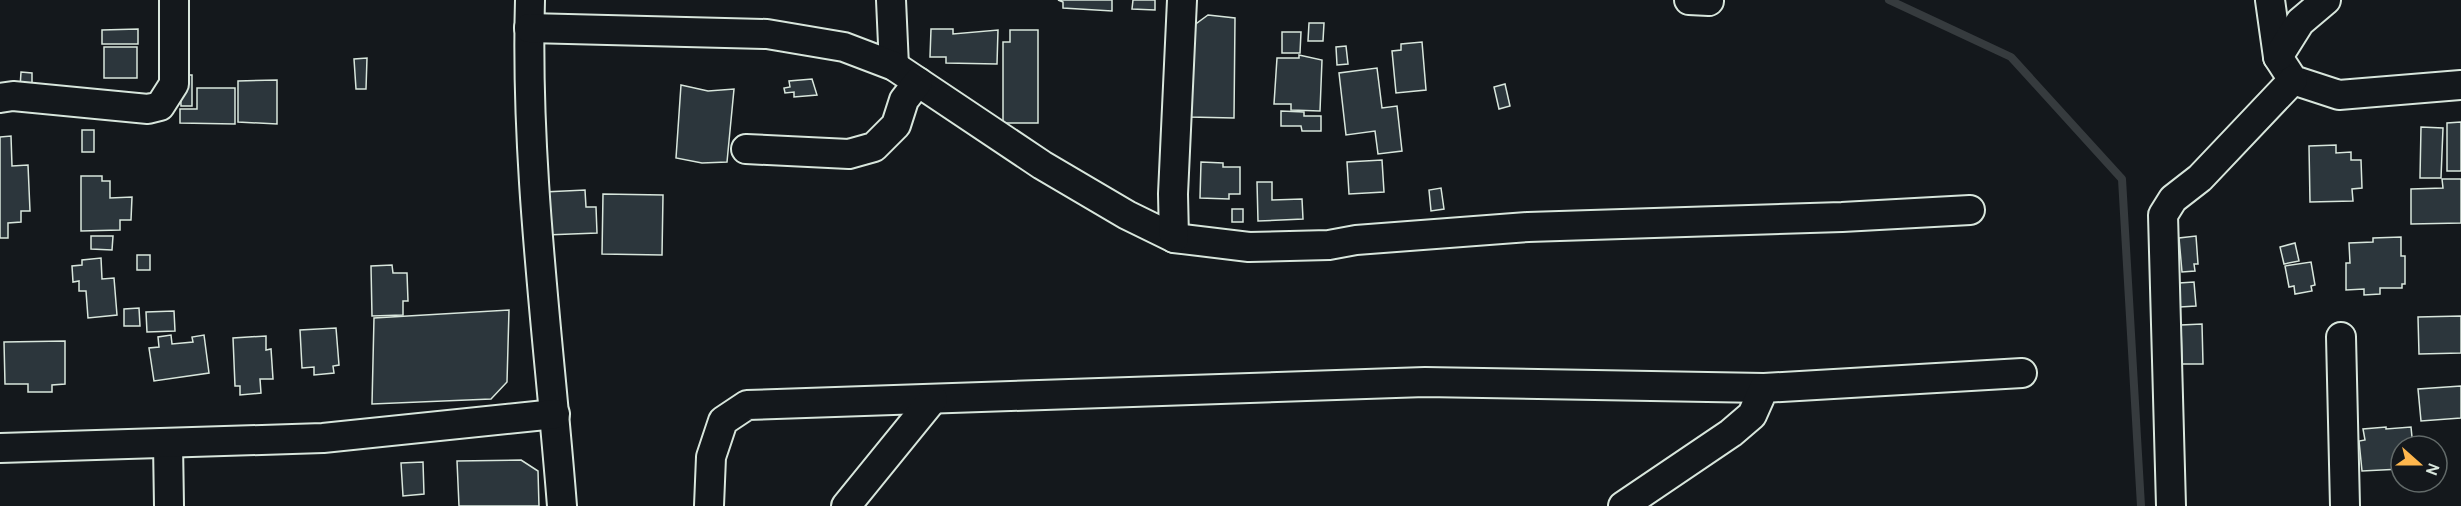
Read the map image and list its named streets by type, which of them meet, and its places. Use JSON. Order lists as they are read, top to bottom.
{
  "north": "right"
}
